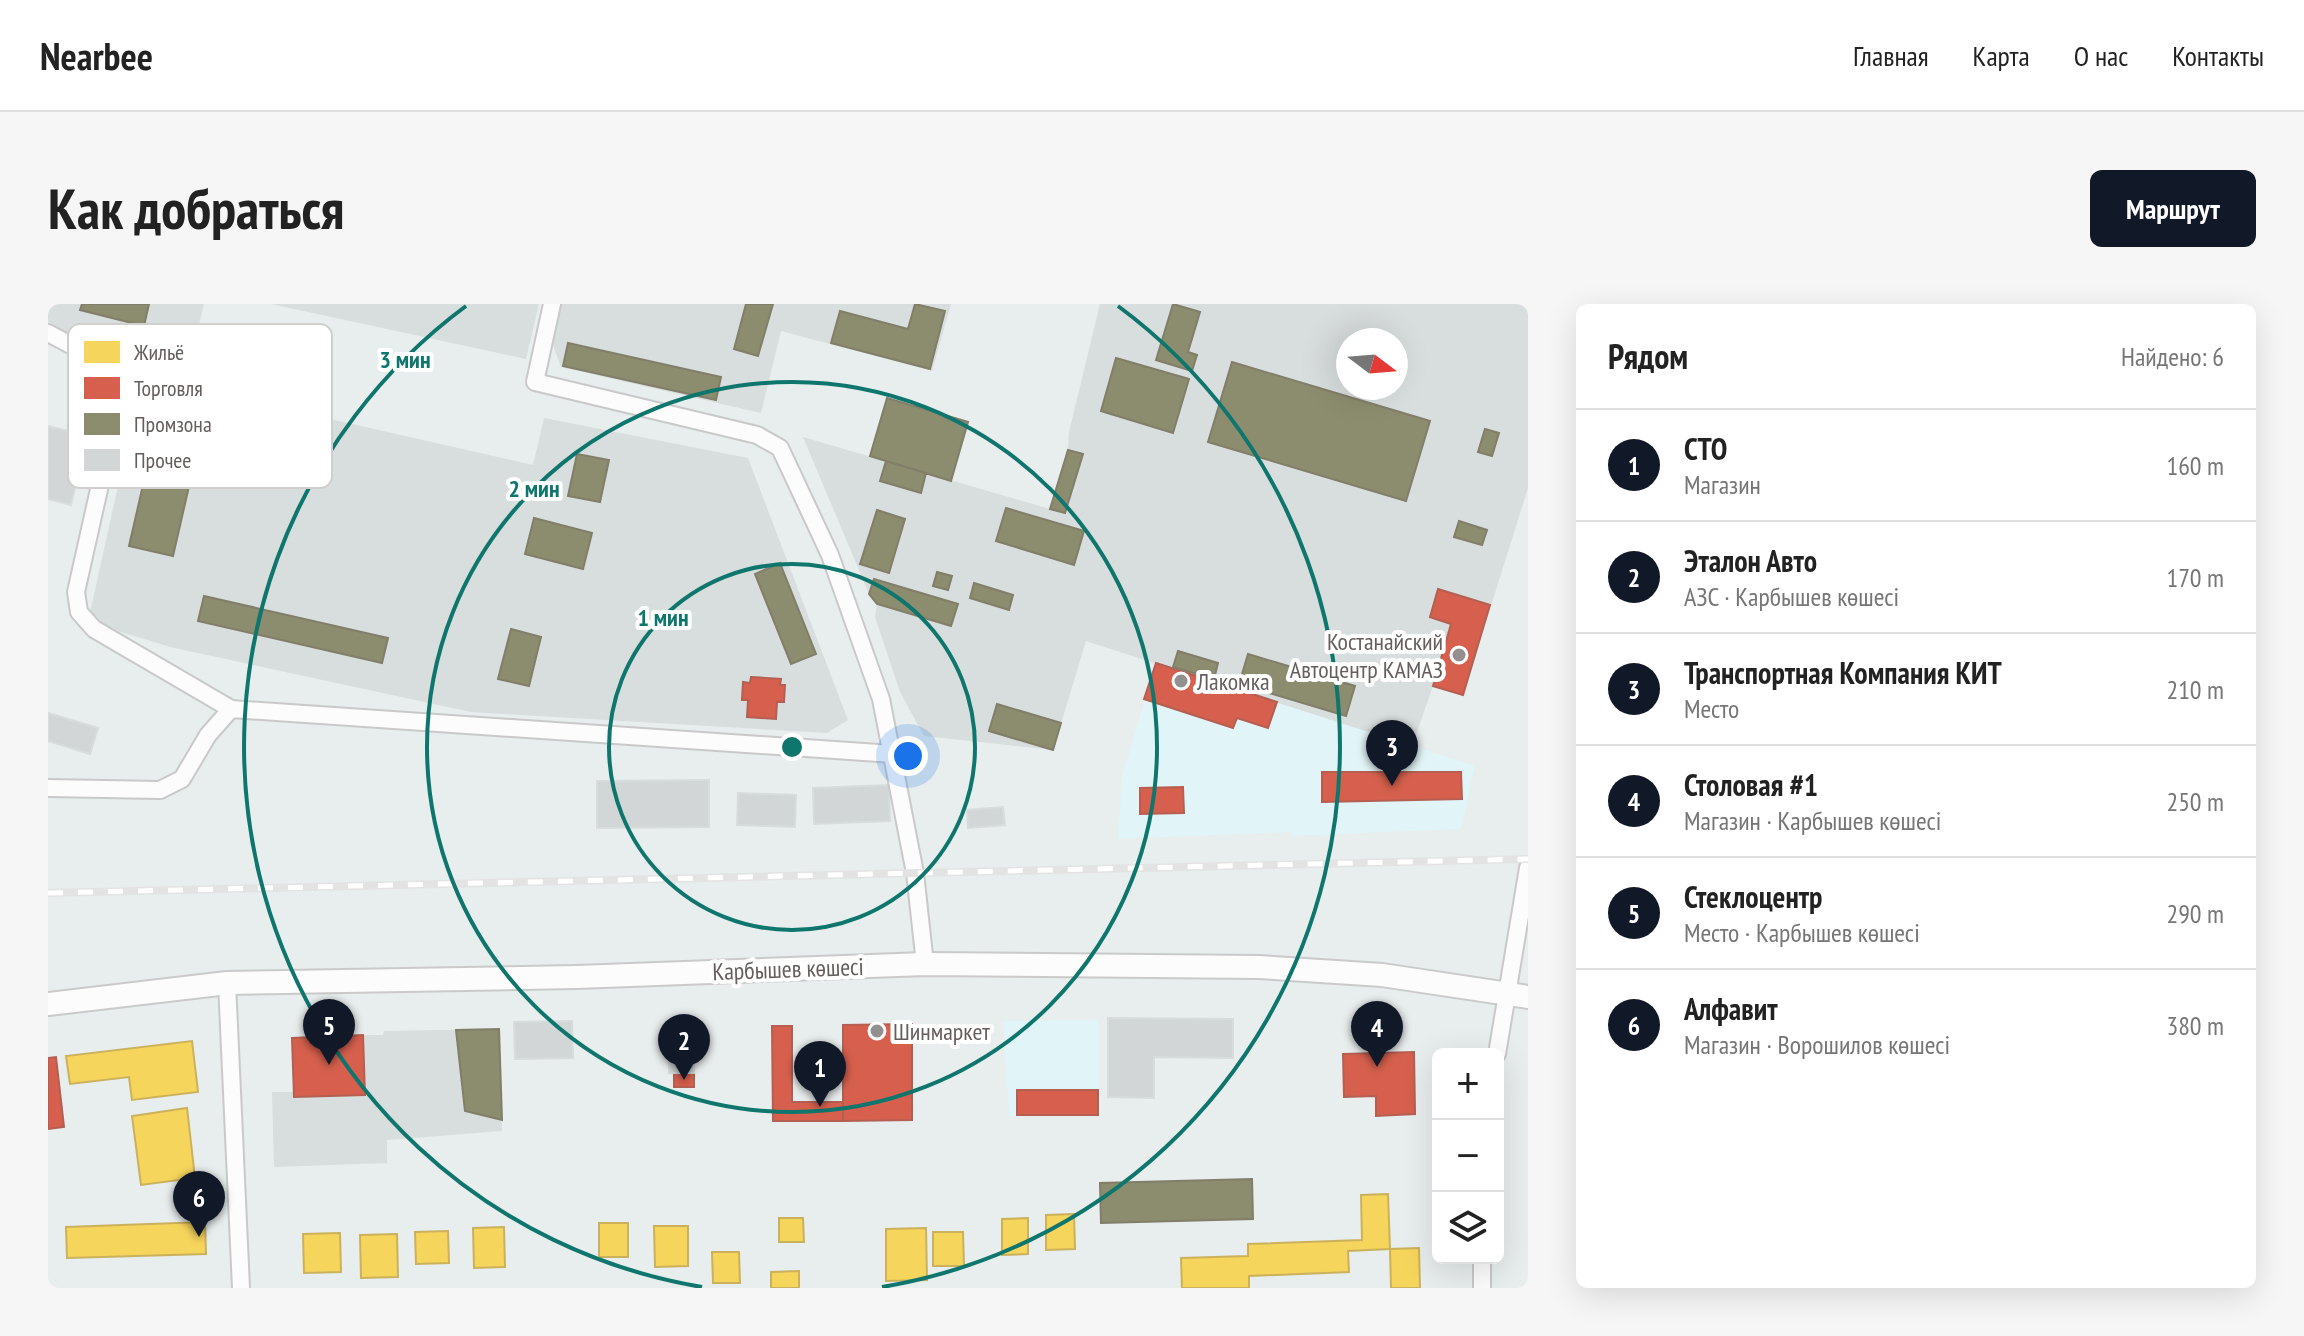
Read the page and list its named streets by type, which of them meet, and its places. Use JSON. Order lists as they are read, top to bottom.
{
  "streets": {
    "main road": ["Карбышев көшесі"]
  },
  "places": ["Костанайский Автоцентр КАМАЗ", "Лакомка", "Шинмаркет"],
  "legend": [
    "Жильё",
    "Торговля",
    "Промзона",
    "Прочее"
  ],
  "north": "right",
  "page": {
    "header": "Nearbee",
    "nav": [
      "Главная",
      "Карта",
      "О нас",
      "Контакты"
    ],
    "buttons": "Маршрут",
    "title": "Как добраться",
    "heading": ["Рядом", "Найдено: 6"],
    "list": [
      {
        "mark": "1",
        "name": "СТО",
        "note": "Магазин",
        "value": "160 m"
      },
      {
        "mark": "2",
        "name": "Эталон Авто",
        "note": "АЗС · Карбышев көшесі",
        "value": "170 m"
      },
      {
        "mark": "3",
        "name": "Транспортная Компания КИТ",
        "note": "Место",
        "value": "210 m"
      },
      {
        "mark": "4",
        "name": "Столовая #1",
        "note": "Магазин · Карбышев көшесі",
        "value": "250 m"
      },
      {
        "mark": "5",
        "name": "Стеклоцентр",
        "note": "Место · Карбышев көшесі",
        "value": "290 m"
      },
      {
        "mark": "6",
        "name": "Алфавит",
        "note": "Магазин · Ворошилов көшесі",
        "value": "380 m"
      }
    ],
    "pins": [
      "3",
      "5",
      "4",
      "2",
      "1",
      "6"
    ],
    "map_buttons": ["+", "−"]
  },
  "rings": ["3 мин", "2 мин", "1 мин"]
}
